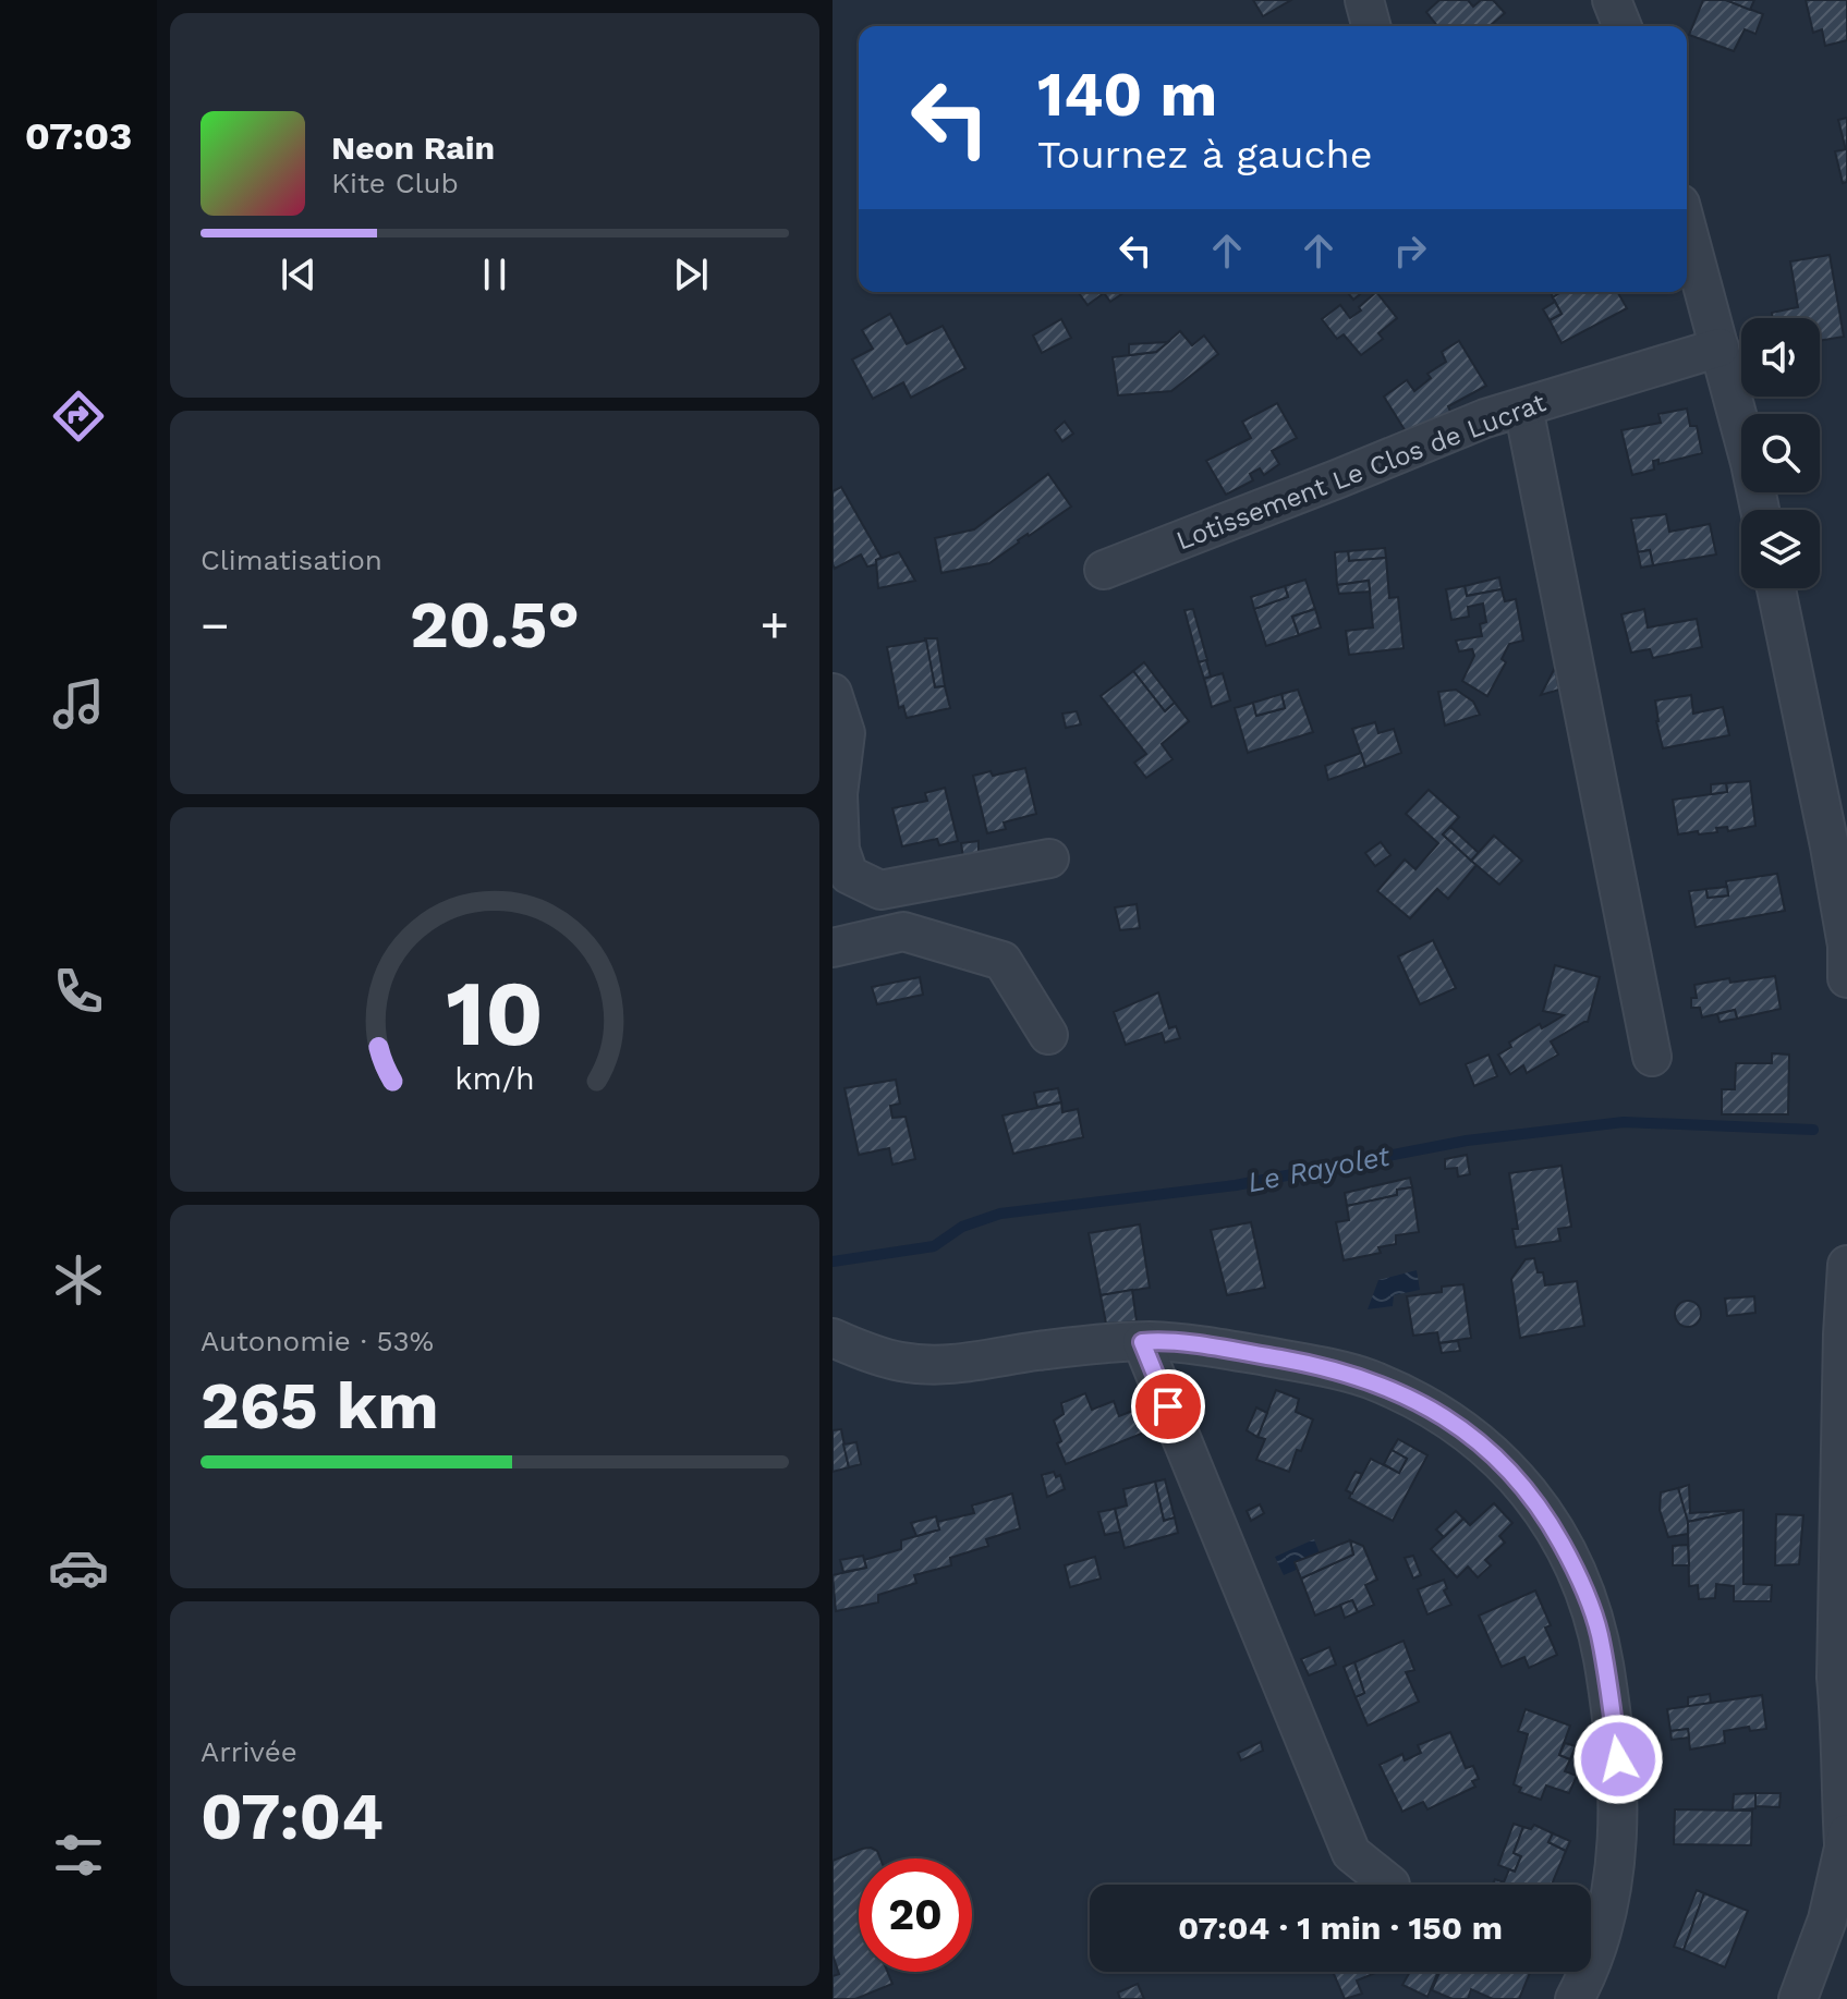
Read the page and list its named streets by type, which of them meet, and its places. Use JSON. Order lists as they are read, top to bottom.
{
  "streets": {
    "street": ["Lotissement Le Clos de Lucrat"]
  },
  "water": ["Le Rayolet"],
  "page": {
    "tabs": "07:03",
    "turn": ["140 m", "Tournez à gauche"],
    "song": ["Neon Rain", "Kite Club"],
    "tile": [
      "Climatisation",
      ["Autonomie · 53%", "265 km"],
      ["Arrivée", "07:04"]
    ],
    "heat": ["−", "20.5°", "+"],
    "limit": "20",
    "trip": "07:04 · 1 min · 150 m",
    "gauge": ["10", "km/h"]
  }
}
